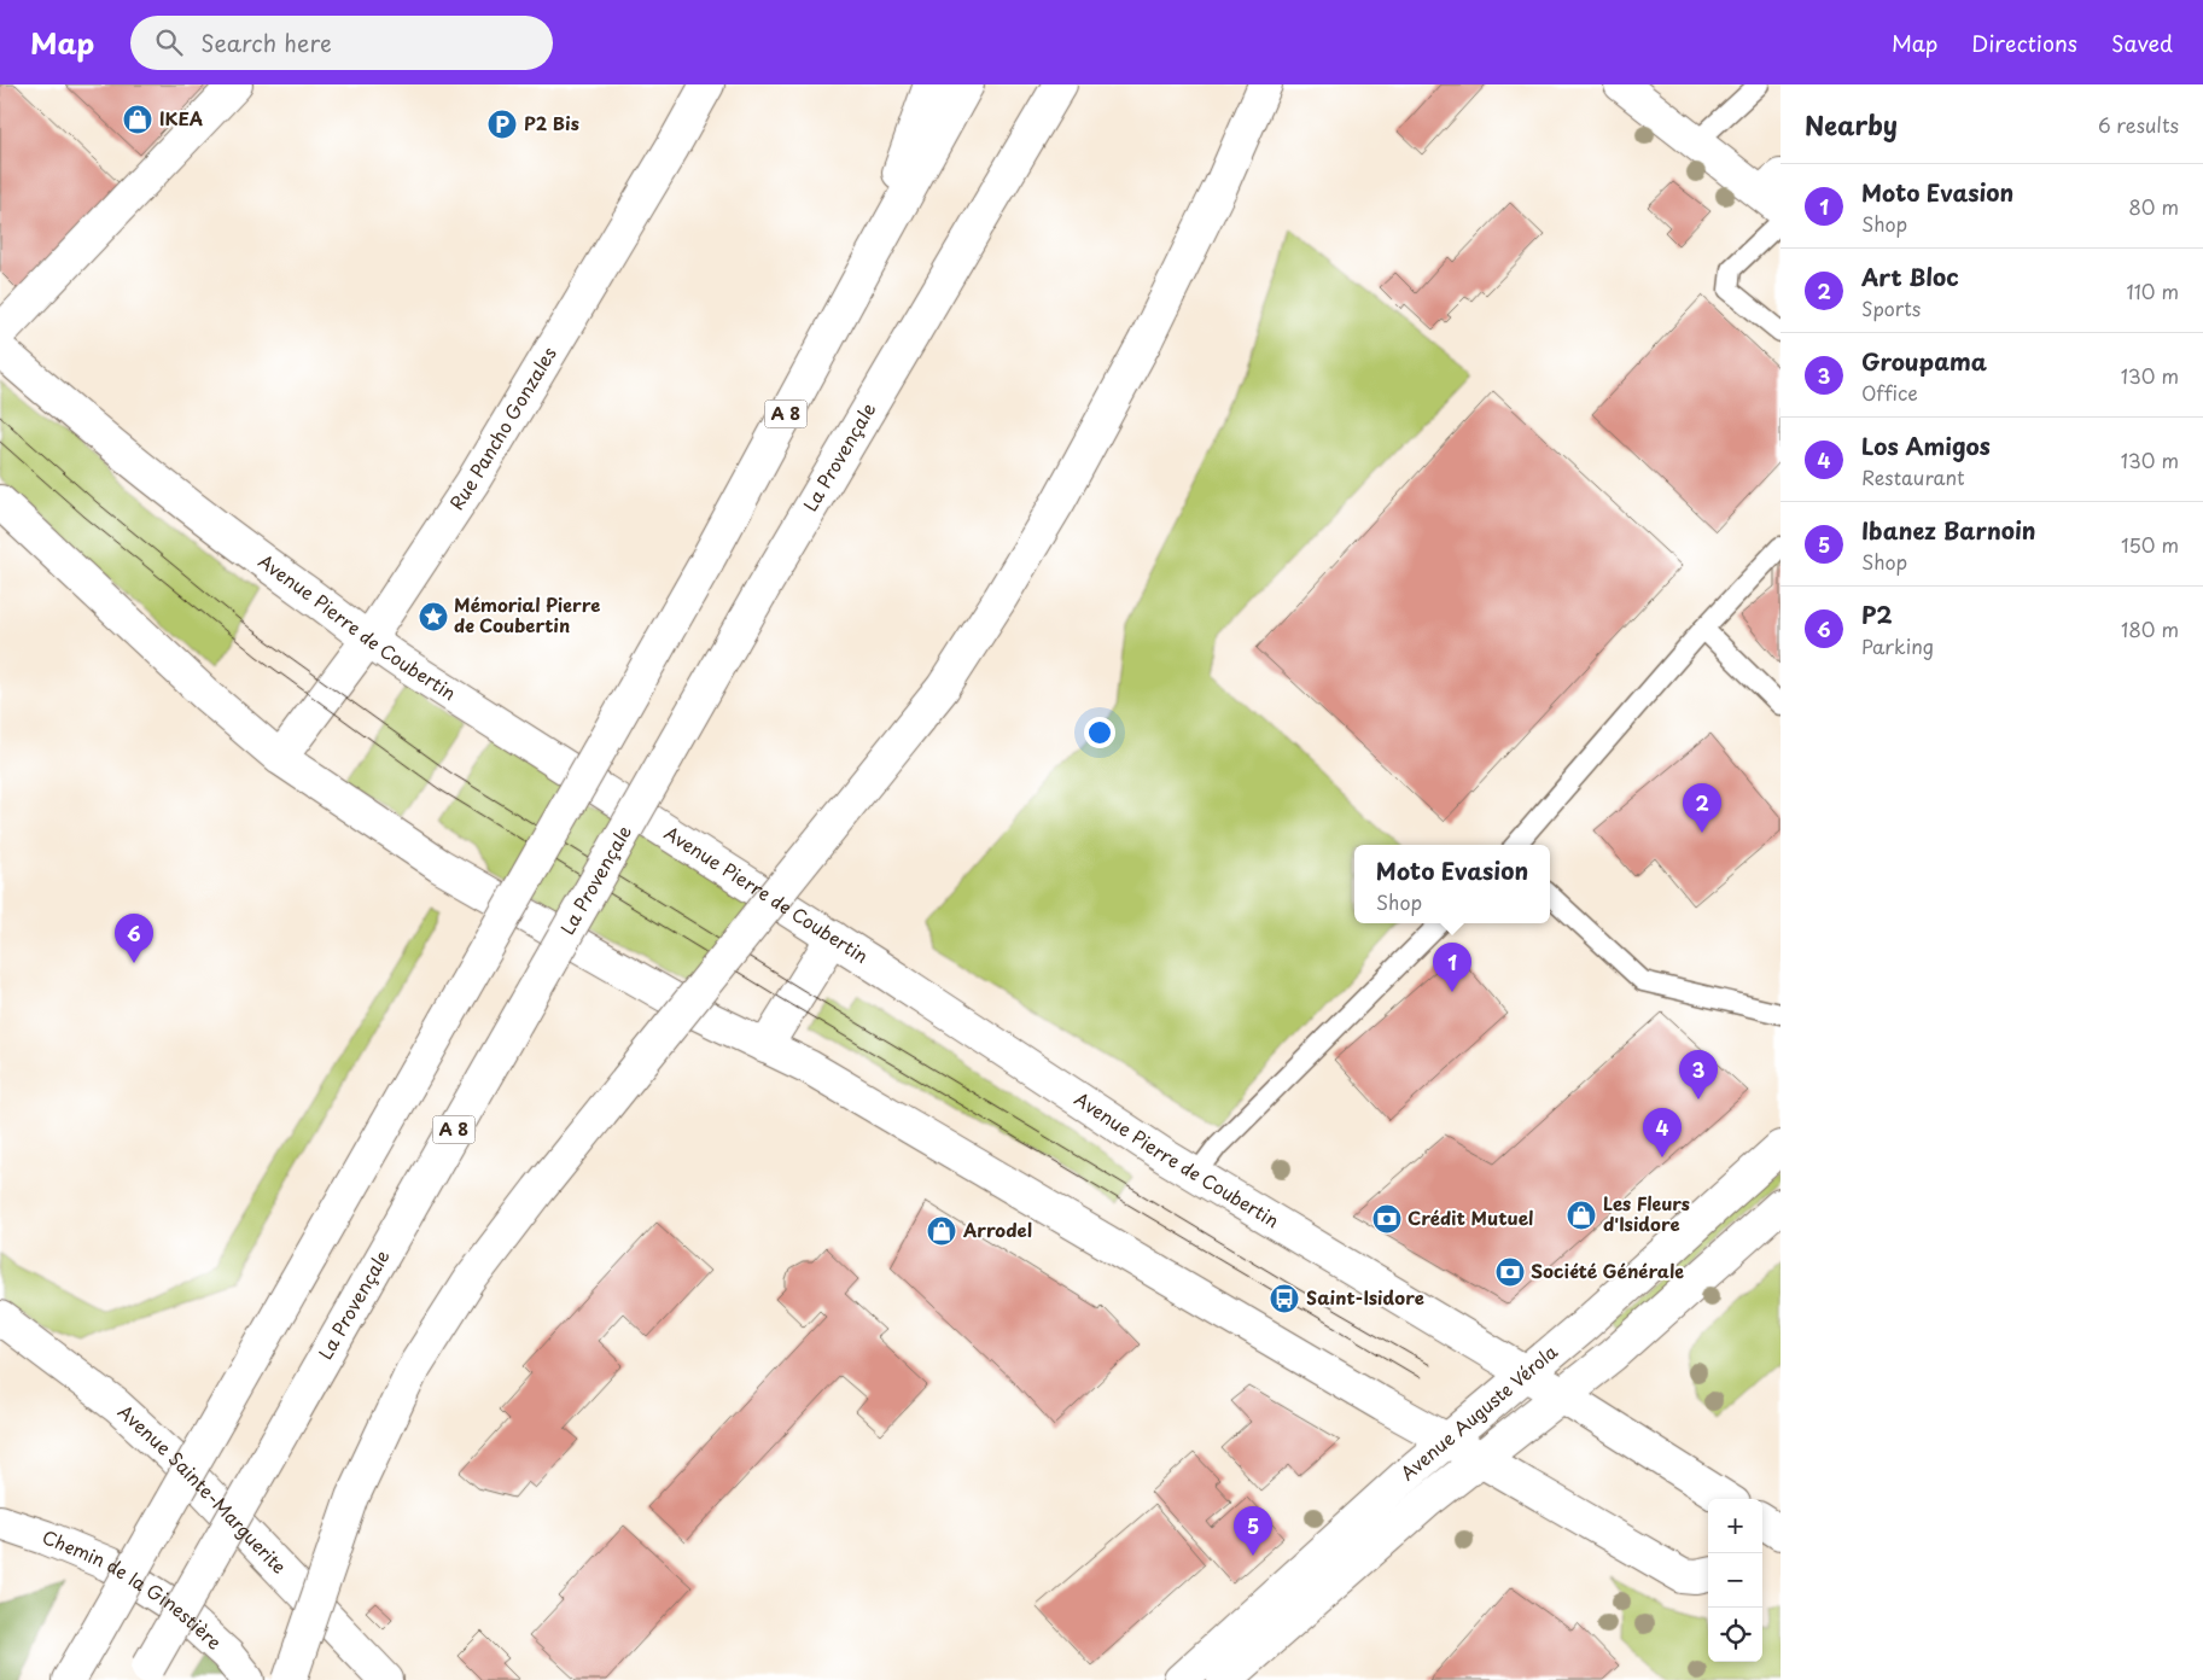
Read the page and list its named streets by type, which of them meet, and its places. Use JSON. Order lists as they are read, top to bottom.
{
  "streets": {
    "main road": [
      "A 8",
      "Rue Pancho Gonzales",
      "La Provençale",
      "Avenue Pierre de Coubertin",
      "Avenue Auguste Vérola",
      "Avenue Sainte-Marguerite",
      "Chemin de la Ginestière"
    ]
  },
  "crossings": [
    ["Rue Pancho Gonzales", "Avenue Pierre de Coubertin"],
    ["Avenue Pierre de Coubertin", "Avenue Auguste Vérola"]
  ],
  "places": {
    "shop": ["IKEA", "Les Fleurs d'Isidore", "Arrodel"],
    "parking": ["P2 Bis"],
    "place": ["Mémorial Pierre de Coubertin"],
    "bank": ["Crédit Mutuel", "Société Générale"],
    "bus stop": ["Saint-Isidore"]
  },
  "page": {
    "header": "Map",
    "search": "Search here",
    "nav": ["Map", "Directions", "Saved"],
    "heading": ["Nearby", "6 results"],
    "list": [
      {
        "mark": "1",
        "name": "Moto Evasion",
        "note": "Shop",
        "value": "80 m"
      },
      {
        "mark": "2",
        "name": "Art Bloc",
        "note": "Sports",
        "value": "110 m"
      },
      {
        "mark": "3",
        "name": "Groupama",
        "note": "Office",
        "value": "130 m"
      },
      {
        "mark": "4",
        "name": "Los Amigos",
        "note": "Restaurant",
        "value": "130 m"
      },
      {
        "mark": "5",
        "name": "Ibanez Barnoin",
        "note": "Shop",
        "value": "150 m"
      },
      {
        "mark": "6",
        "name": "P2",
        "note": "Parking",
        "value": "180 m"
      }
    ],
    "pins": [
      "2",
      "6",
      "1",
      "3",
      "4",
      "5"
    ],
    "popup": ["Moto Evasion", "Shop"],
    "map_buttons": ["+", "−"]
  }
}
